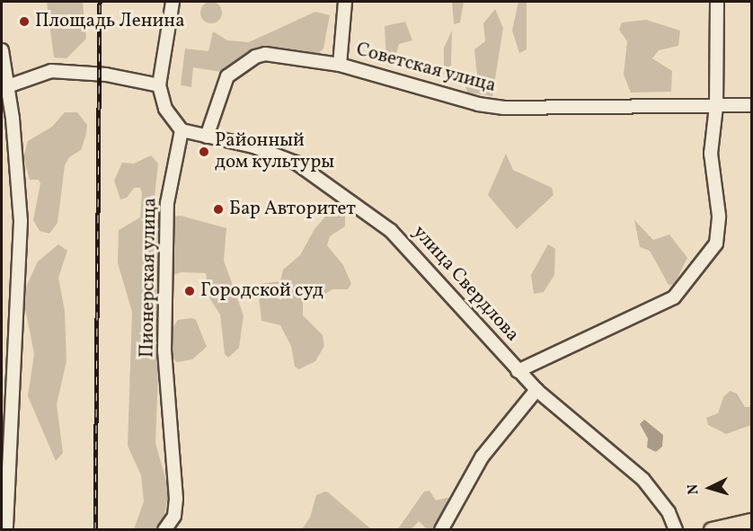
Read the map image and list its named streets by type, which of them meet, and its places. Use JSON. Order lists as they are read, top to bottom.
{
  "streets": {
    "street": ["Советская улица", "Пионерская улица", "улица Свердлова"]
  },
  "crossings": [
    ["Советская улица", "улица Свердлова"],
    ["Пионерская улица", "улица Свердлова"]
  ],
  "places": [
    "Площадь Ленина",
    "Районный дом культуры",
    "Бар Авторитет",
    "Городской суд"
  ],
  "north": "left"
}
